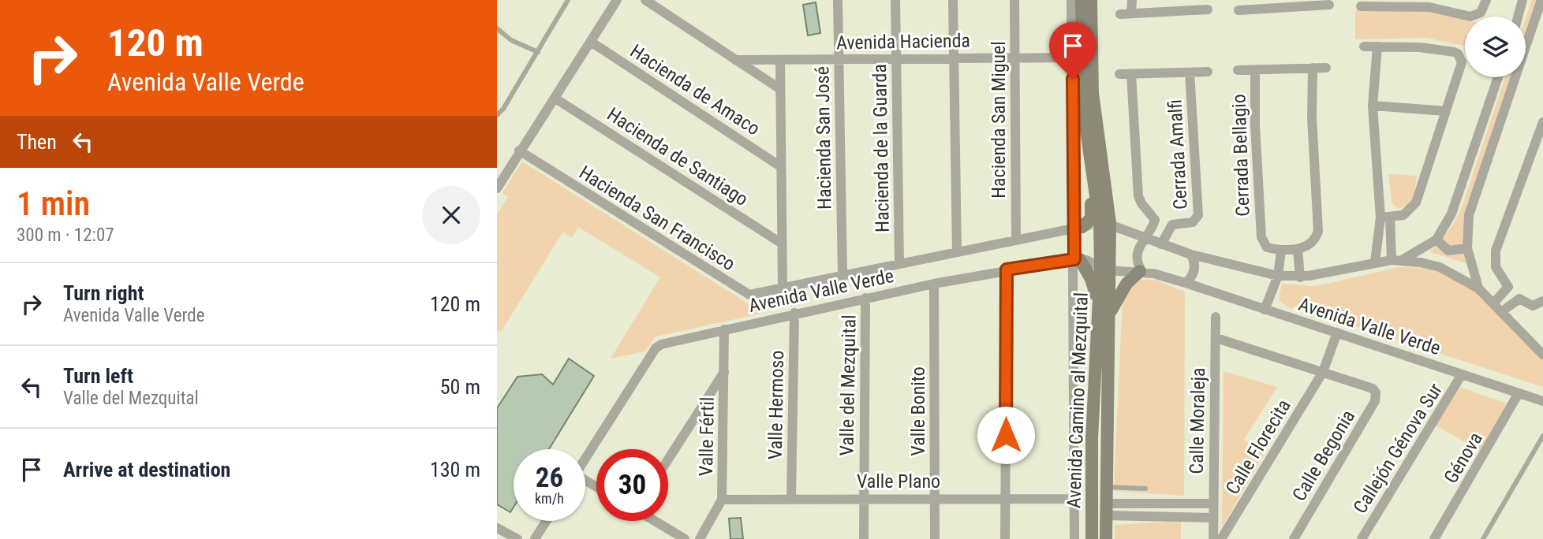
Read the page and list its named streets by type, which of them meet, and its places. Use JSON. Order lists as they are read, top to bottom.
{
  "streets": {
    "main road": ["Avenida Camino al Mezquital"],
    "street": [
      "Avenida Hacienda",
      "Hacienda de Amaco",
      "Hacienda San Miguel",
      "Hacienda San José",
      "Hacienda de la Guarda",
      "Cerrada Amalfi",
      "Cerrada Bellagio",
      "Hacienda de Santiago",
      "Hacienda San Francisco",
      "Avenida Valle Verde",
      "Valle del Mezquital",
      "Valle Hermoso",
      "Valle Bonito",
      "Calle Moraleja",
      "Valle Fértil",
      "Calle Florecita",
      "Callejón Génova Sur",
      "Calle Begonia",
      "Génova",
      "Valle Plano"
    ]
  },
  "crossings": [
    ["Avenida Hacienda", "Hacienda San Miguel"],
    ["Avenida Hacienda", "Hacienda San José"],
    ["Avenida Hacienda", "Hacienda de la Guarda"],
    ["Hacienda San Miguel", "Avenida Valle Verde"],
    ["Hacienda San José", "Avenida Valle Verde"],
    ["Hacienda de la Guarda", "Avenida Valle Verde"],
    ["Cerrada Amalfi", "Avenida Valle Verde"],
    ["Hacienda San Francisco", "Avenida Valle Verde"],
    ["Avenida Valle Verde", "Valle del Mezquital"],
    ["Avenida Valle Verde", "Avenida Camino al Mezquital"],
    ["Avenida Valle Verde", "Valle Hermoso"],
    ["Avenida Valle Verde", "Valle Bonito"],
    ["Avenida Valle Verde", "Valle Fértil"],
    ["Avenida Valle Verde", "Calle Florecita"],
    ["Avenida Valle Verde", "Callejón Génova Sur"],
    ["Avenida Valle Verde", "Génova"],
    ["Valle del Mezquital", "Valle Plano"],
    ["Valle Hermoso", "Valle Plano"],
    ["Valle Bonito", "Valle Plano"],
    ["Valle Fértil", "Valle Plano"],
    ["Calle Florecita", "Calle Begonia"]
  ],
  "page": {
    "turn": ["120 m", "Avenida Valle Verde"],
    "then": "Then",
    "heading": ["1 min", "300 m · 12:07"],
    "list": [
      {
        "name": "Turn right",
        "note": "Avenida Valle Verde",
        "value": "120 m"
      },
      {
        "name": "Turn left",
        "note": "Valle del Mezquital",
        "value": "50 m"
      },
      {
        "name": "Arrive at destination",
        "value": "130 m"
      }
    ],
    "speed": "26 km/h",
    "limit": "30"
  }
}
